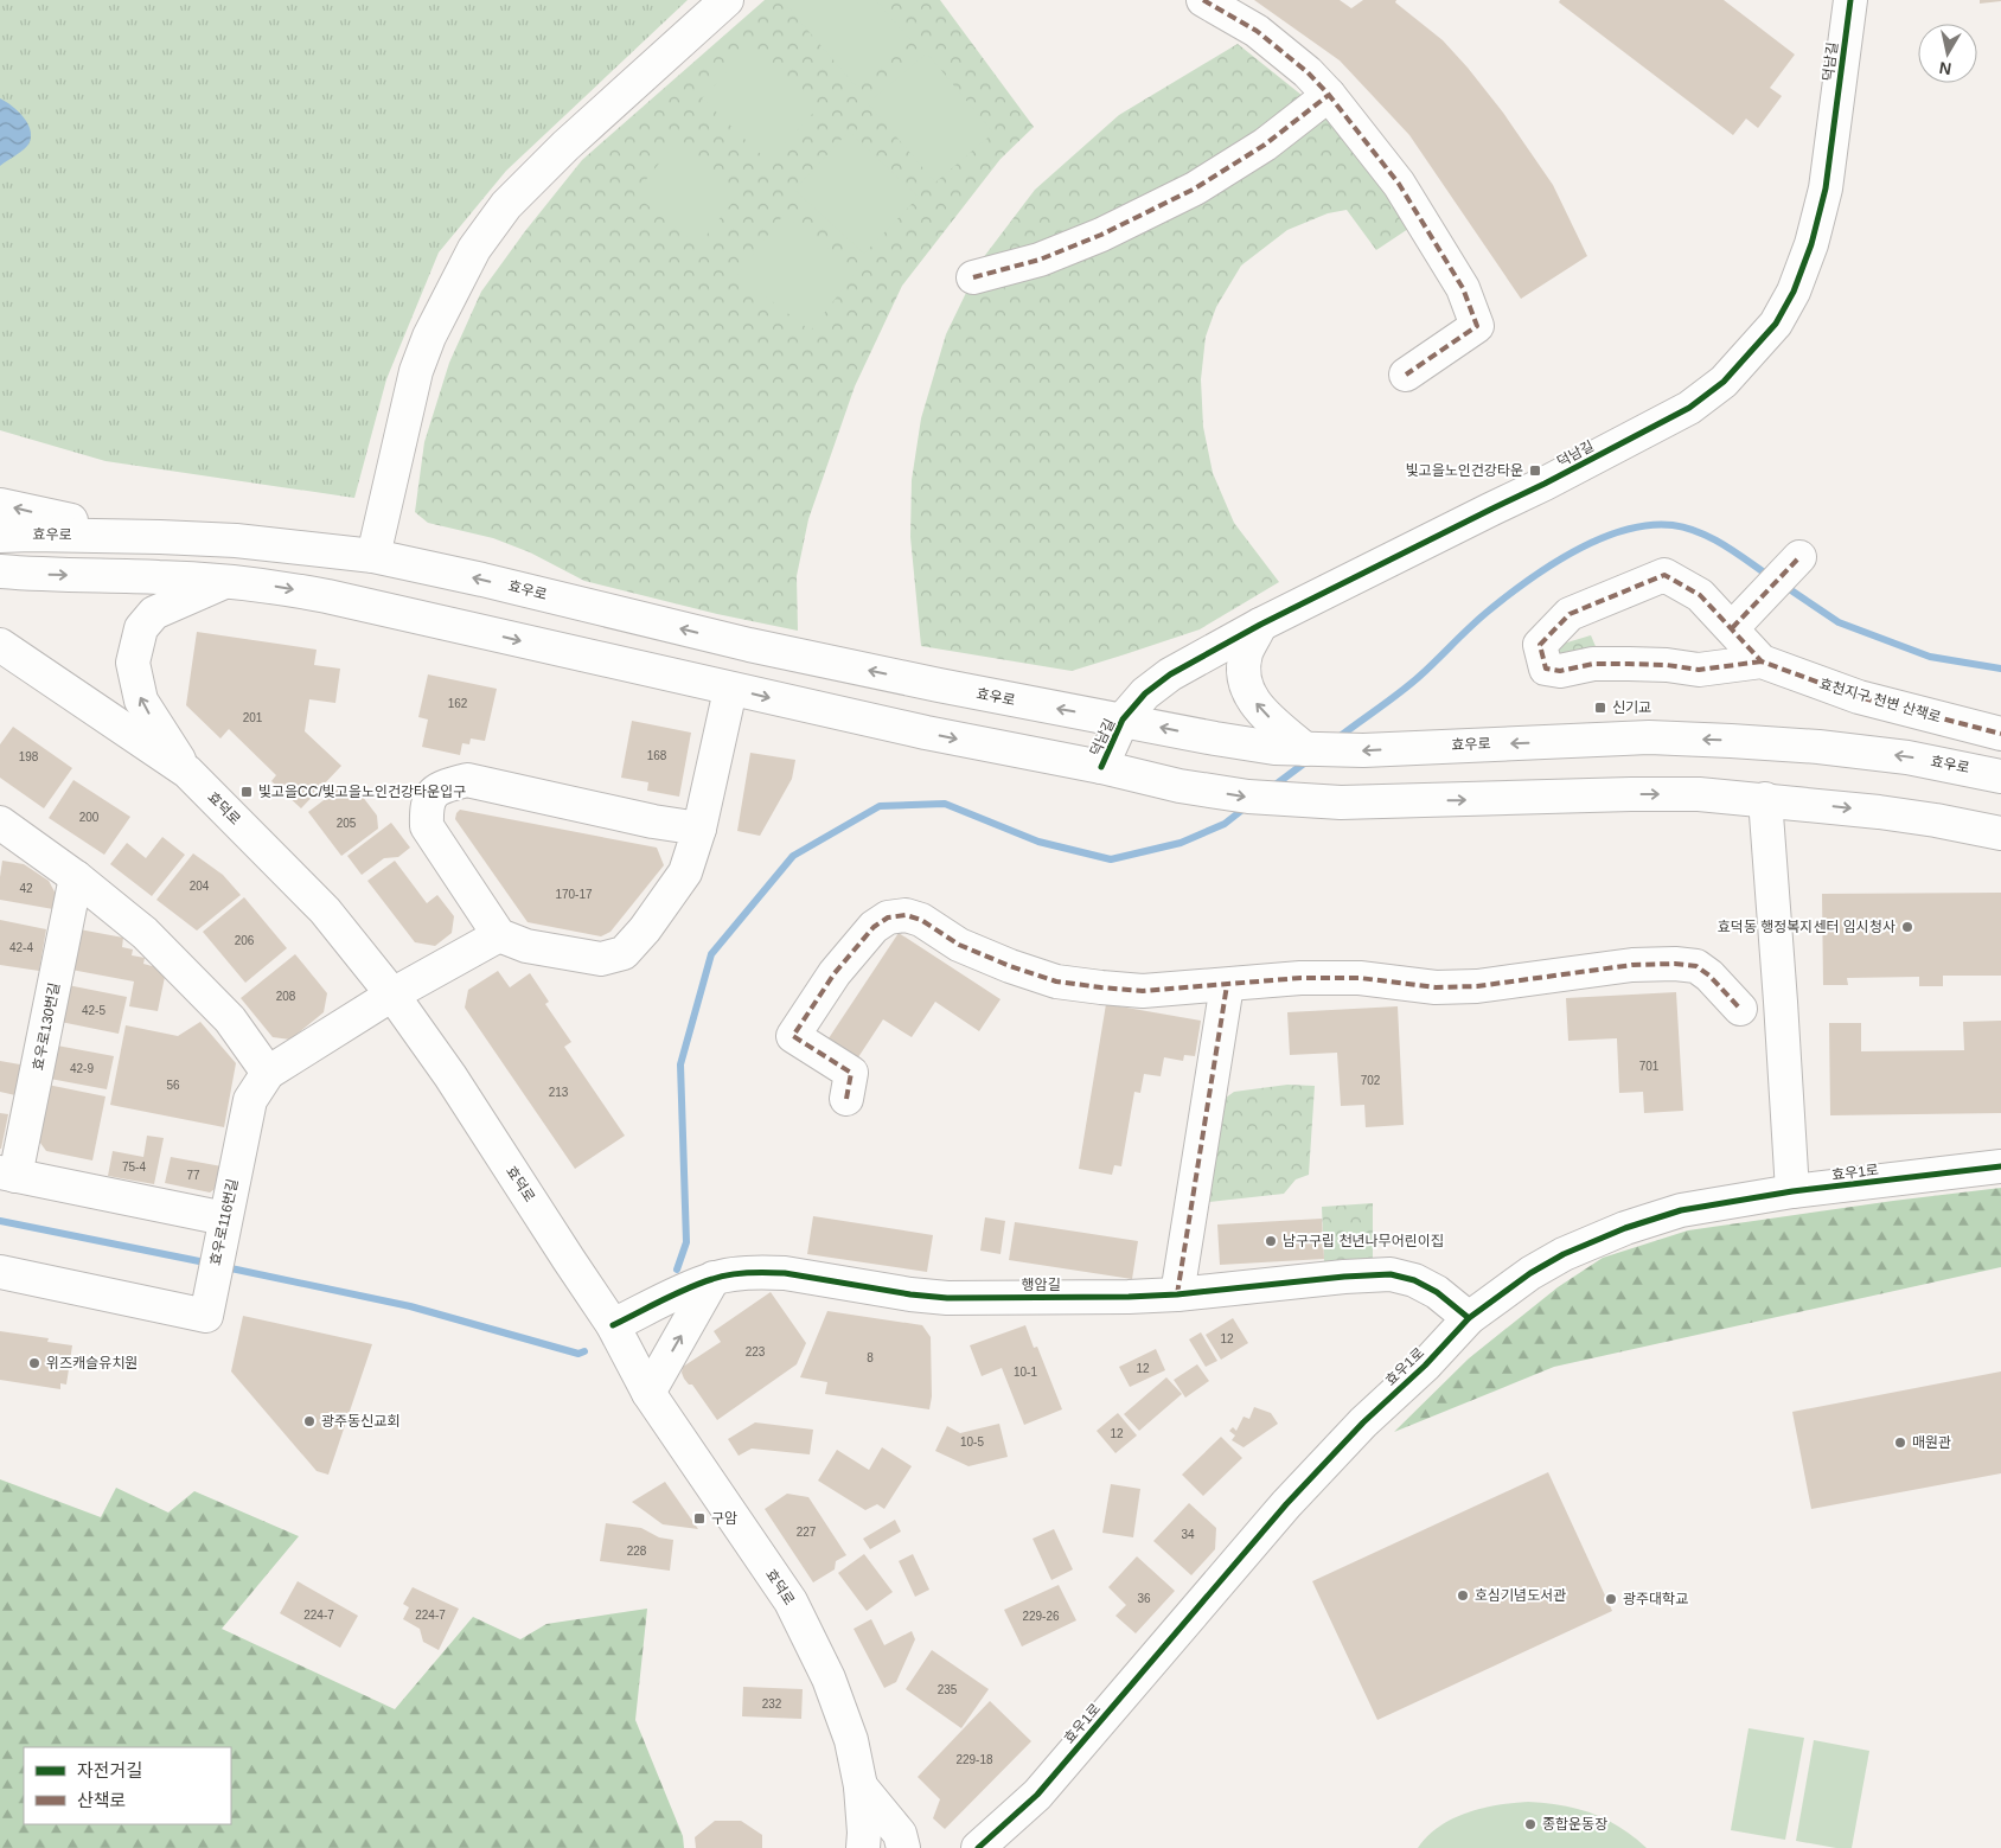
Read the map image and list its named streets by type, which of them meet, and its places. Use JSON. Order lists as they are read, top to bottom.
{
  "streets": {
    "street": [
      "덕남길",
      "효우로",
      "효천지구 천변 산책로",
      "효덕로",
      "효우로130번길",
      "효우1로",
      "효우로116번길",
      "행암길"
    ]
  },
  "crossings": [
    ["덕남길", "효우로"],
    ["효덕로", "효우로116번길"],
    ["효덕로", "행암길"],
    ["효우로130번길", "효우로116번길"],
    ["효우1로", "행암길"]
  ],
  "places": {
    "transit": [
      "빛고을노인건강타운",
      "신기교",
      "빛고을CC/빛고을노인건강타운입구",
      "구암"
    ],
    "other": [
      "효덕동 행정복지센터 임시청사",
      "남구구립 천년나무어린이집",
      "위즈캐슬유치원",
      "광주동신교회",
      "매원관",
      "호심기념도서관",
      "광주대학교",
      "종합운동장"
    ]
  },
  "house_numbers": [
    "162",
    "201",
    "168",
    "198",
    "200",
    "205",
    "204",
    "42",
    "170-17",
    "206",
    "42-4",
    "208",
    "42-5",
    "701",
    "42-9",
    "702",
    "56",
    "213",
    "75-4",
    "77",
    "12",
    "223",
    "8",
    "12",
    "10-1",
    "12",
    "10-5",
    "227",
    "34",
    "228",
    "36",
    "224-7",
    "224-7",
    "229-26",
    "235",
    "232",
    "229-18"
  ],
  "legend": ["자전거길", "산책로"],
  "north": "bottom"
}
